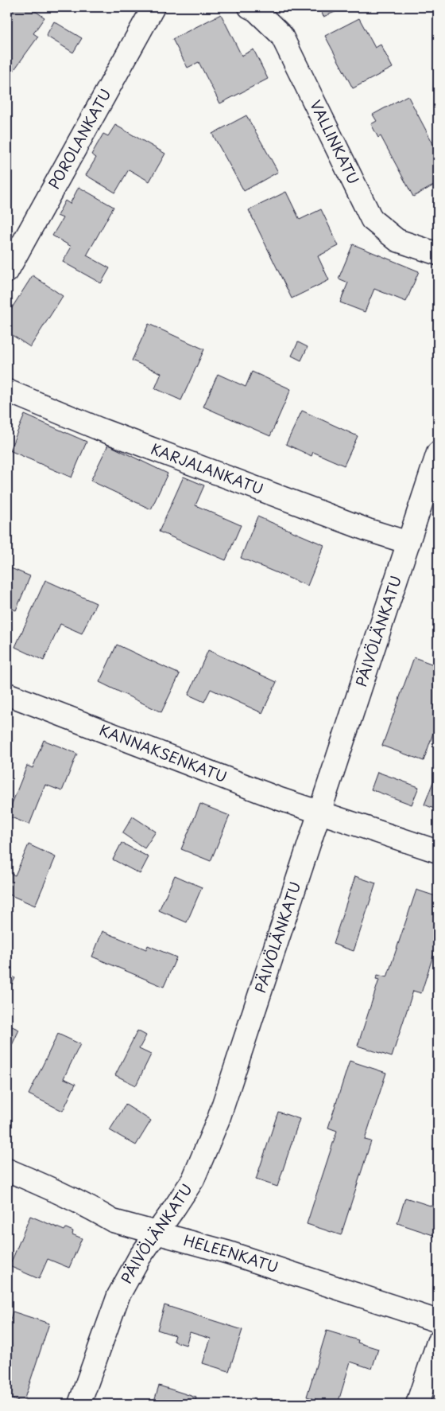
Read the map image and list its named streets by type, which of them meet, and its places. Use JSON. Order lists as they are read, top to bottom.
{
  "streets": {
    "street": [
      "POROLANKATU",
      "VALLINKATU",
      "KARJALANKATU",
      "PÄIVÖLÄNKATU",
      "KANNAKSENKATU",
      "HELEENKATU"
    ]
  },
  "crossings": [
    ["KARJALANKATU", "PÄIVÖLÄNKATU"],
    ["PÄIVÖLÄNKATU", "KANNAKSENKATU"],
    ["PÄIVÖLÄNKATU", "HELEENKATU"]
  ]
}
